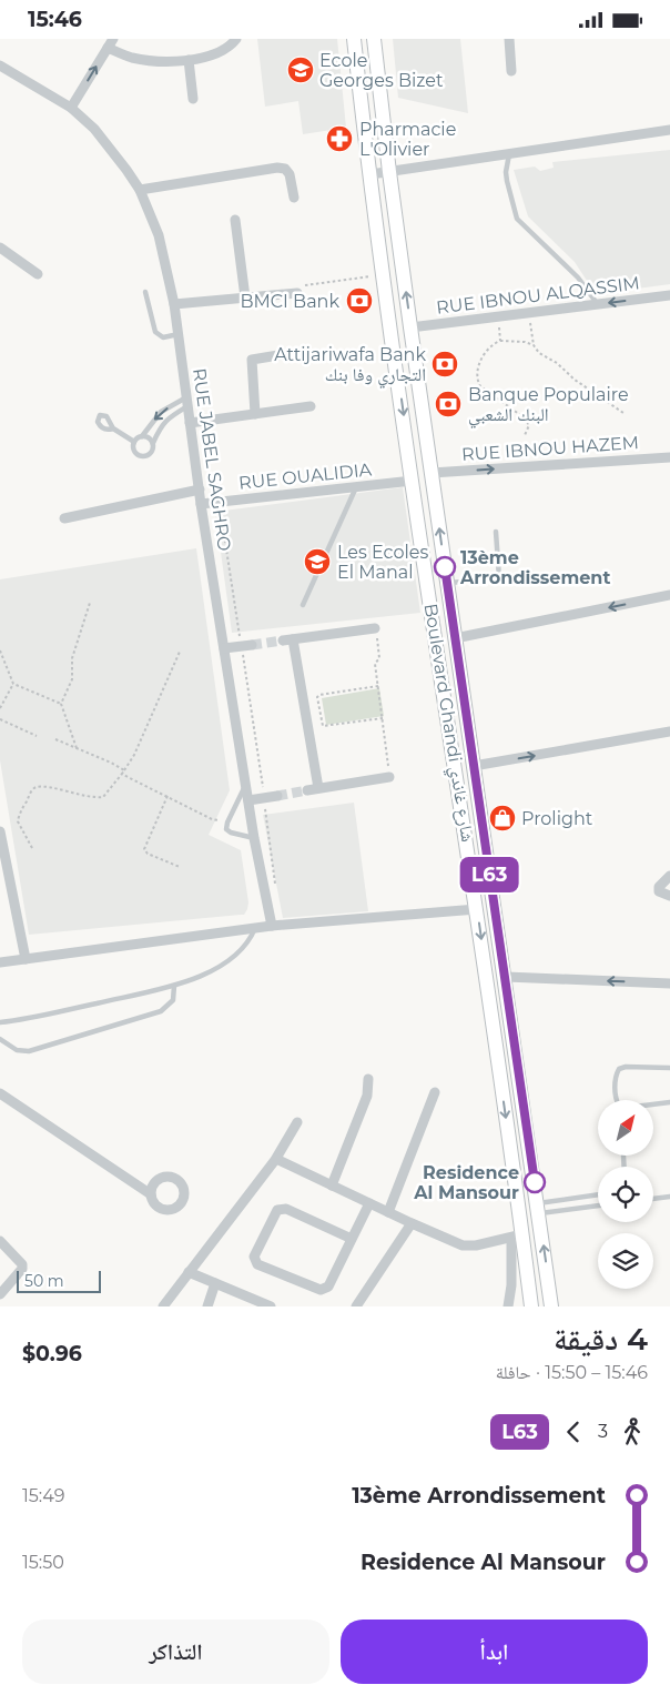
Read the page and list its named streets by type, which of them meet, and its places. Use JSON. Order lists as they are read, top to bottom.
{
  "streets": {
    "main road": ["Boulevard Ghandi شارع غاندي"],
    "street": [
      "RUE IBNOU ALQASSIM",
      "RUE IBNOU HAZEM",
      "RUE JABEL SAGHRO",
      "RUE OUALIDIA"
    ]
  },
  "crossings": [
    ["RUE IBNOU ALQASSIM", "Boulevard Ghandi شارع غاندي"],
    ["RUE IBNOU HAZEM", "Boulevard Ghandi شارع غاندي"],
    ["RUE JABEL SAGHRO", "RUE OUALIDIA"],
    ["RUE OUALIDIA", "Boulevard Ghandi شارع غاندي"]
  ],
  "one_way": ["RUE IBNOU HAZEM"],
  "places": {
    "school or university": ["Ecole Georges Bizet", "Les Ecoles El Manal"],
    "pharmacy": ["Pharmacie L'Olivier"],
    "bank": ["BMCI Bank", "Attijariwafa Bank التجاري وفا بنك", "Banque Populaire البنك الشعبي"],
    "other": ["13ème Arrondissement", "Residence Al Mansour"],
    "shop": ["Prolight"]
  },
  "lines": ["bus line L63"],
  "scale_bar": "50 m",
  "north": "top right",
  "page": {
    "status": "15:46",
    "on_map": "L63",
    "scale": "50 m",
    "heading": ["4 دقيقة", "15:46 – 15:50 · حافلة", "$0.96"],
    "legs": ["3", "L63"],
    "list": [
      {
        "name": "13ème Arrondissement",
        "value": "15:49"
      },
      {
        "name": "Residence Al Mansour",
        "value": "15:50"
      }
    ],
    "buttons": ["ابدأ", "التذاكر"]
  }
}
